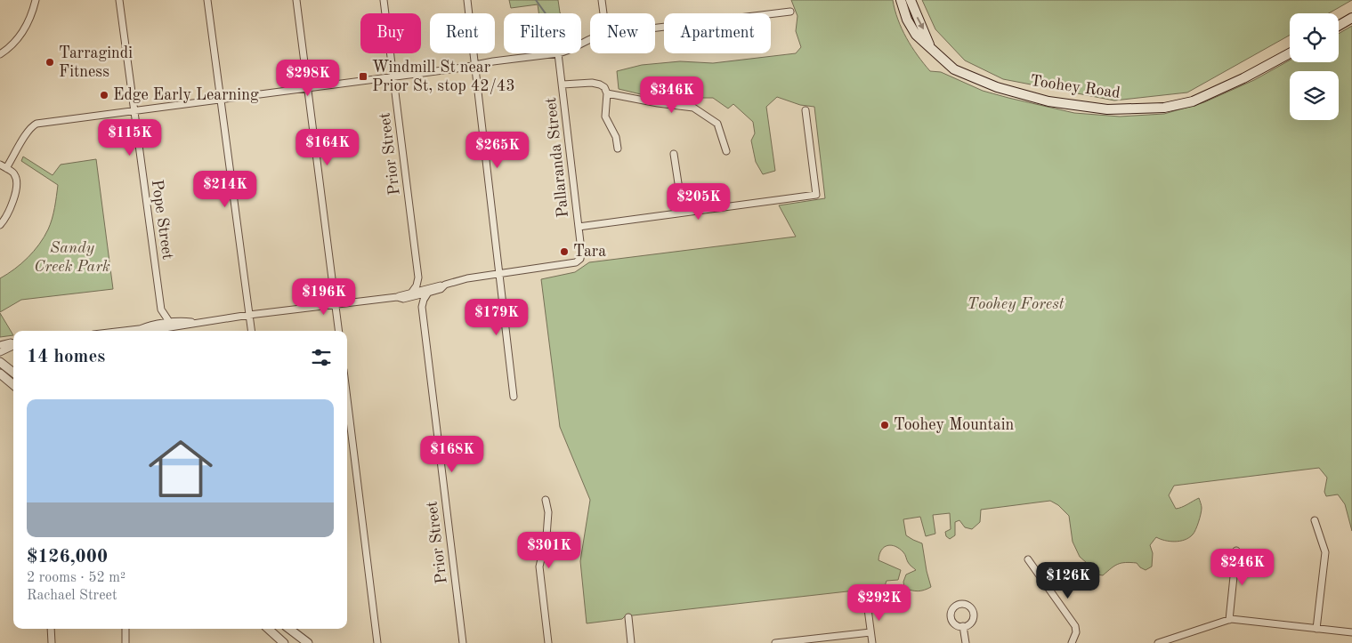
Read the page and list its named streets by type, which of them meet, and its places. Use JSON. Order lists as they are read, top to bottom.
{
  "streets": {
    "main road": ["Toohey Road"],
    "street": ["Prior Street", "Pallaranda Street", "Pope Street"]
  },
  "parks": ["Sandy Creek Park", "Toohey Forest"],
  "places": {
    "other": [
      "Tarragindi Fitness",
      "Edge Early Learning",
      "Tara",
      "Toohey Mountain"
    ],
    "transit": ["Windmill St near Prior St, stop 42/43"]
  },
  "page": {
    "chip": [
      "Buy",
      "Rent",
      "Filters",
      "New",
      "Apartment"
    ],
    "price": [
      "$298K",
      "$346K",
      "$115K",
      "$164K",
      "$265K",
      "$214K",
      "$205K",
      "$196K",
      "$179K",
      "$168K",
      "$301K",
      "$246K",
      "$126K",
      "$292K"
    ],
    "heading": "14 homes",
    "list": [
      {
        "name": "$126,000",
        "note": "2 rooms · 52 m² · Rachael Street"
      }
    ]
  }
}
